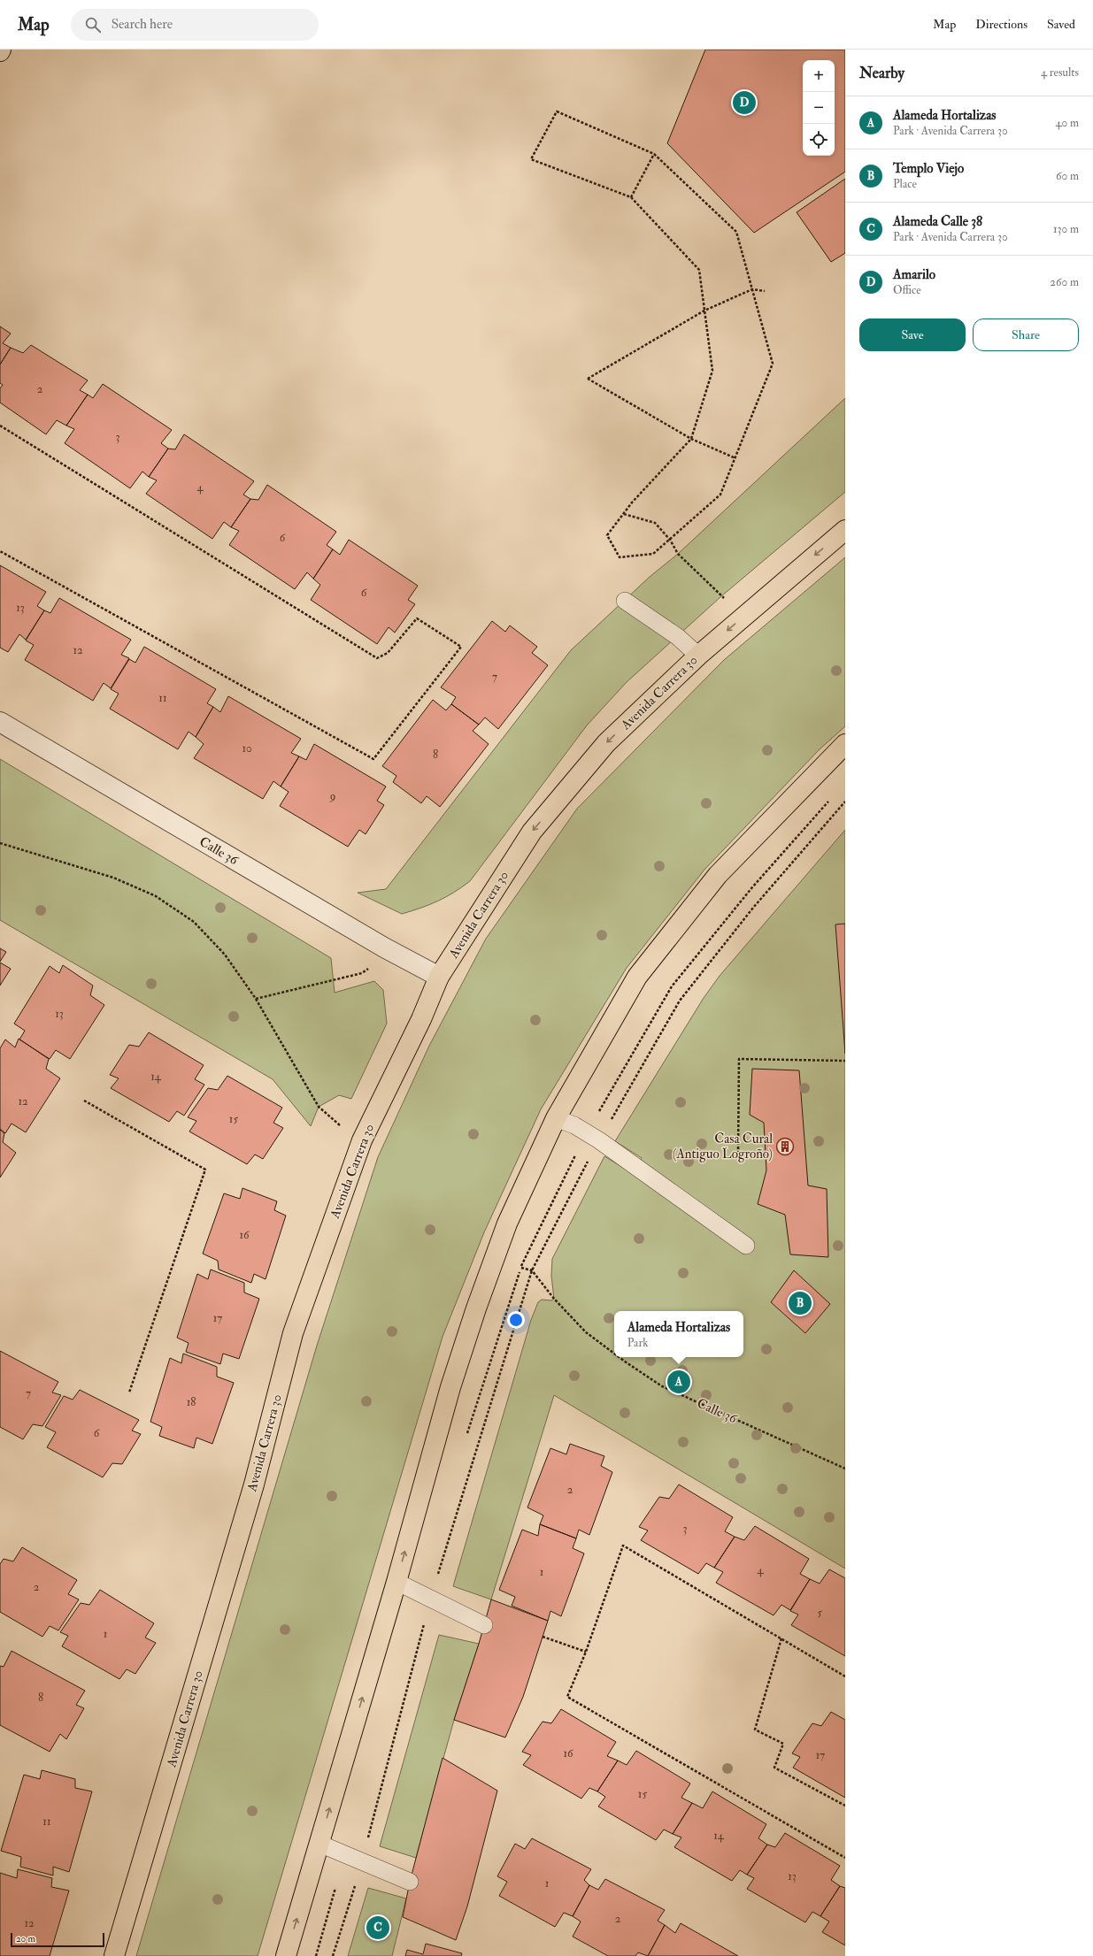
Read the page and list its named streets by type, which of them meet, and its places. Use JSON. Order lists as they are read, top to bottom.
{
  "streets": {
    "main road": ["Avenida Carrera 30"],
    "street": ["Calle 36"]
  },
  "crossings": [
    ["Avenida Carrera 30", "Calle 36"]
  ],
  "places": {
    "building": ["Casa Cural (Antiguo Logroño)"]
  },
  "house_numbers": [
    "2",
    "3",
    "4",
    "6",
    "6",
    "13",
    "12",
    "7",
    "11",
    "10",
    "8",
    "9",
    "13",
    "14",
    "12",
    "15",
    "16",
    "17",
    "7",
    "18",
    "6",
    "2",
    "3",
    "4",
    "1",
    "2",
    "5",
    "1",
    "8",
    "16",
    "17",
    "15",
    "11",
    "14",
    "13",
    "1",
    "2",
    "12"
  ],
  "scale_bar": "20 m",
  "page": {
    "header": "Map",
    "search": "Search here",
    "nav": ["Map", "Directions", "Saved"],
    "heading": ["Nearby", "4 results"],
    "map_buttons": ["+", "−"],
    "pins": [
      "D",
      "B",
      "A",
      "C"
    ],
    "list": [
      {
        "mark": "A",
        "name": "Alameda Hortalizas",
        "note": "Park · Avenida Carrera 30",
        "value": "40 m"
      },
      {
        "mark": "B",
        "name": "Templo Viejo",
        "note": "Place",
        "value": "60 m"
      },
      {
        "mark": "C",
        "name": "Alameda Calle 38",
        "note": "Park · Avenida Carrera 30",
        "value": "130 m"
      },
      {
        "mark": "D",
        "name": "Amarilo",
        "note": "Office",
        "value": "260 m"
      }
    ],
    "buttons": ["Save", "Share"],
    "popup": ["Alameda Hortalizas", "Park"],
    "scale": "20 m"
  }
}
